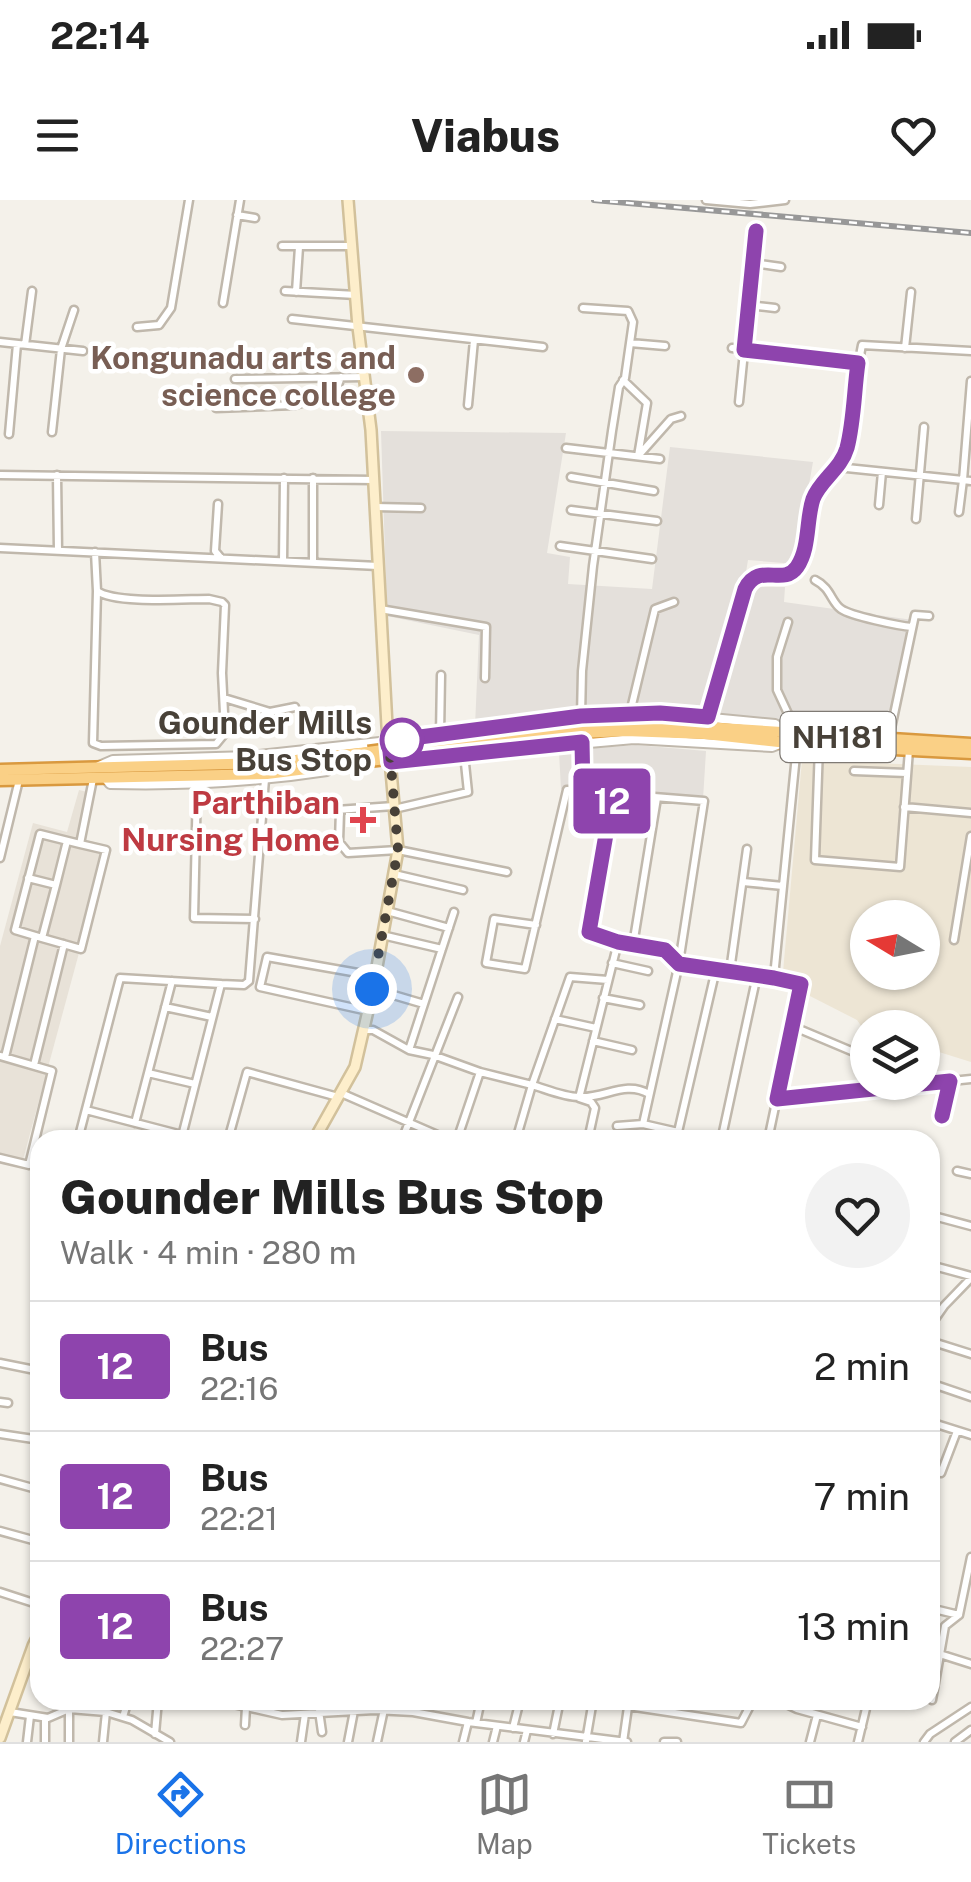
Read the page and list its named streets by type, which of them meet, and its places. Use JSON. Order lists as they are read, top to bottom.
{
  "streets": {
    "highway": ["NH181"]
  },
  "places": {
    "other": ["Kongunadu arts and science college", "Gounder Mills Bus Stop"],
    "health": ["Parthiban Nursing Home"]
  },
  "lines": ["bus line 12"],
  "north": "left",
  "page": {
    "status": "22:14",
    "header": "Viabus",
    "on_map": "12",
    "heading": ["Gounder Mills Bus Stop", "Walk · 4 min · 280 m"],
    "list": [
      {
        "mark": "12",
        "name": "Bus",
        "note": "22:16",
        "value": "2 min"
      },
      {
        "mark": "12",
        "name": "Bus",
        "note": "22:21",
        "value": "7 min"
      },
      {
        "mark": "12",
        "name": "Bus",
        "note": "22:27",
        "value": "13 min"
      }
    ],
    "tabs": ["Directions", "Map", "Tickets"]
  }
}
